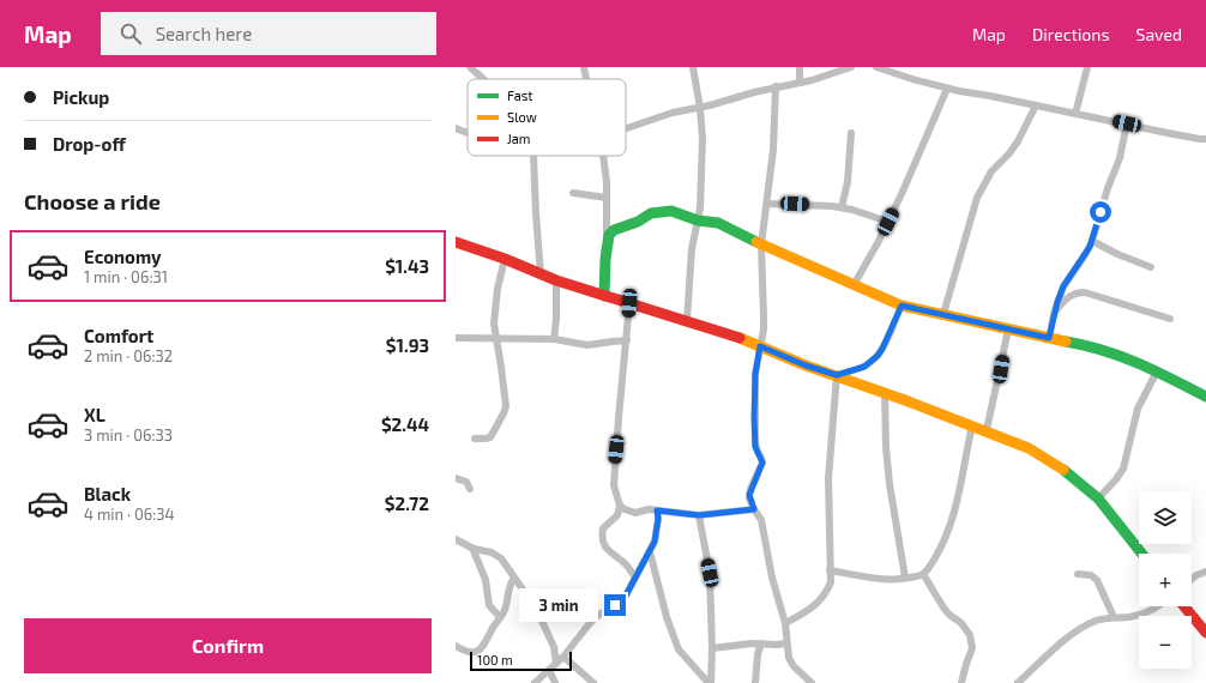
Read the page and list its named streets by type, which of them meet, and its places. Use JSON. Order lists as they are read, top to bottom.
{
  "legend": ["Fast", "Slow", "Jam"],
  "scale_bar": "100 m",
  "page": {
    "header": "Map",
    "search": "Search here",
    "nav": ["Map", "Directions", "Saved"],
    "banner": ["Pickup", "Drop-off"],
    "heading": "Choose a ride",
    "list": [
      {
        "name": "Economy",
        "note": "1 min · 06:31",
        "value": "$1.43"
      },
      {
        "name": "Comfort",
        "note": "2 min · 06:32",
        "value": "$1.93"
      },
      {
        "name": "XL",
        "note": "3 min · 06:33",
        "value": "$2.44"
      },
      {
        "name": "Black",
        "note": "4 min · 06:34",
        "value": "$2.72"
      }
    ],
    "map_buttons": ["+", "−"],
    "bubble": "3 min",
    "buttons": "Confirm",
    "scale": "100 m"
  }
}
